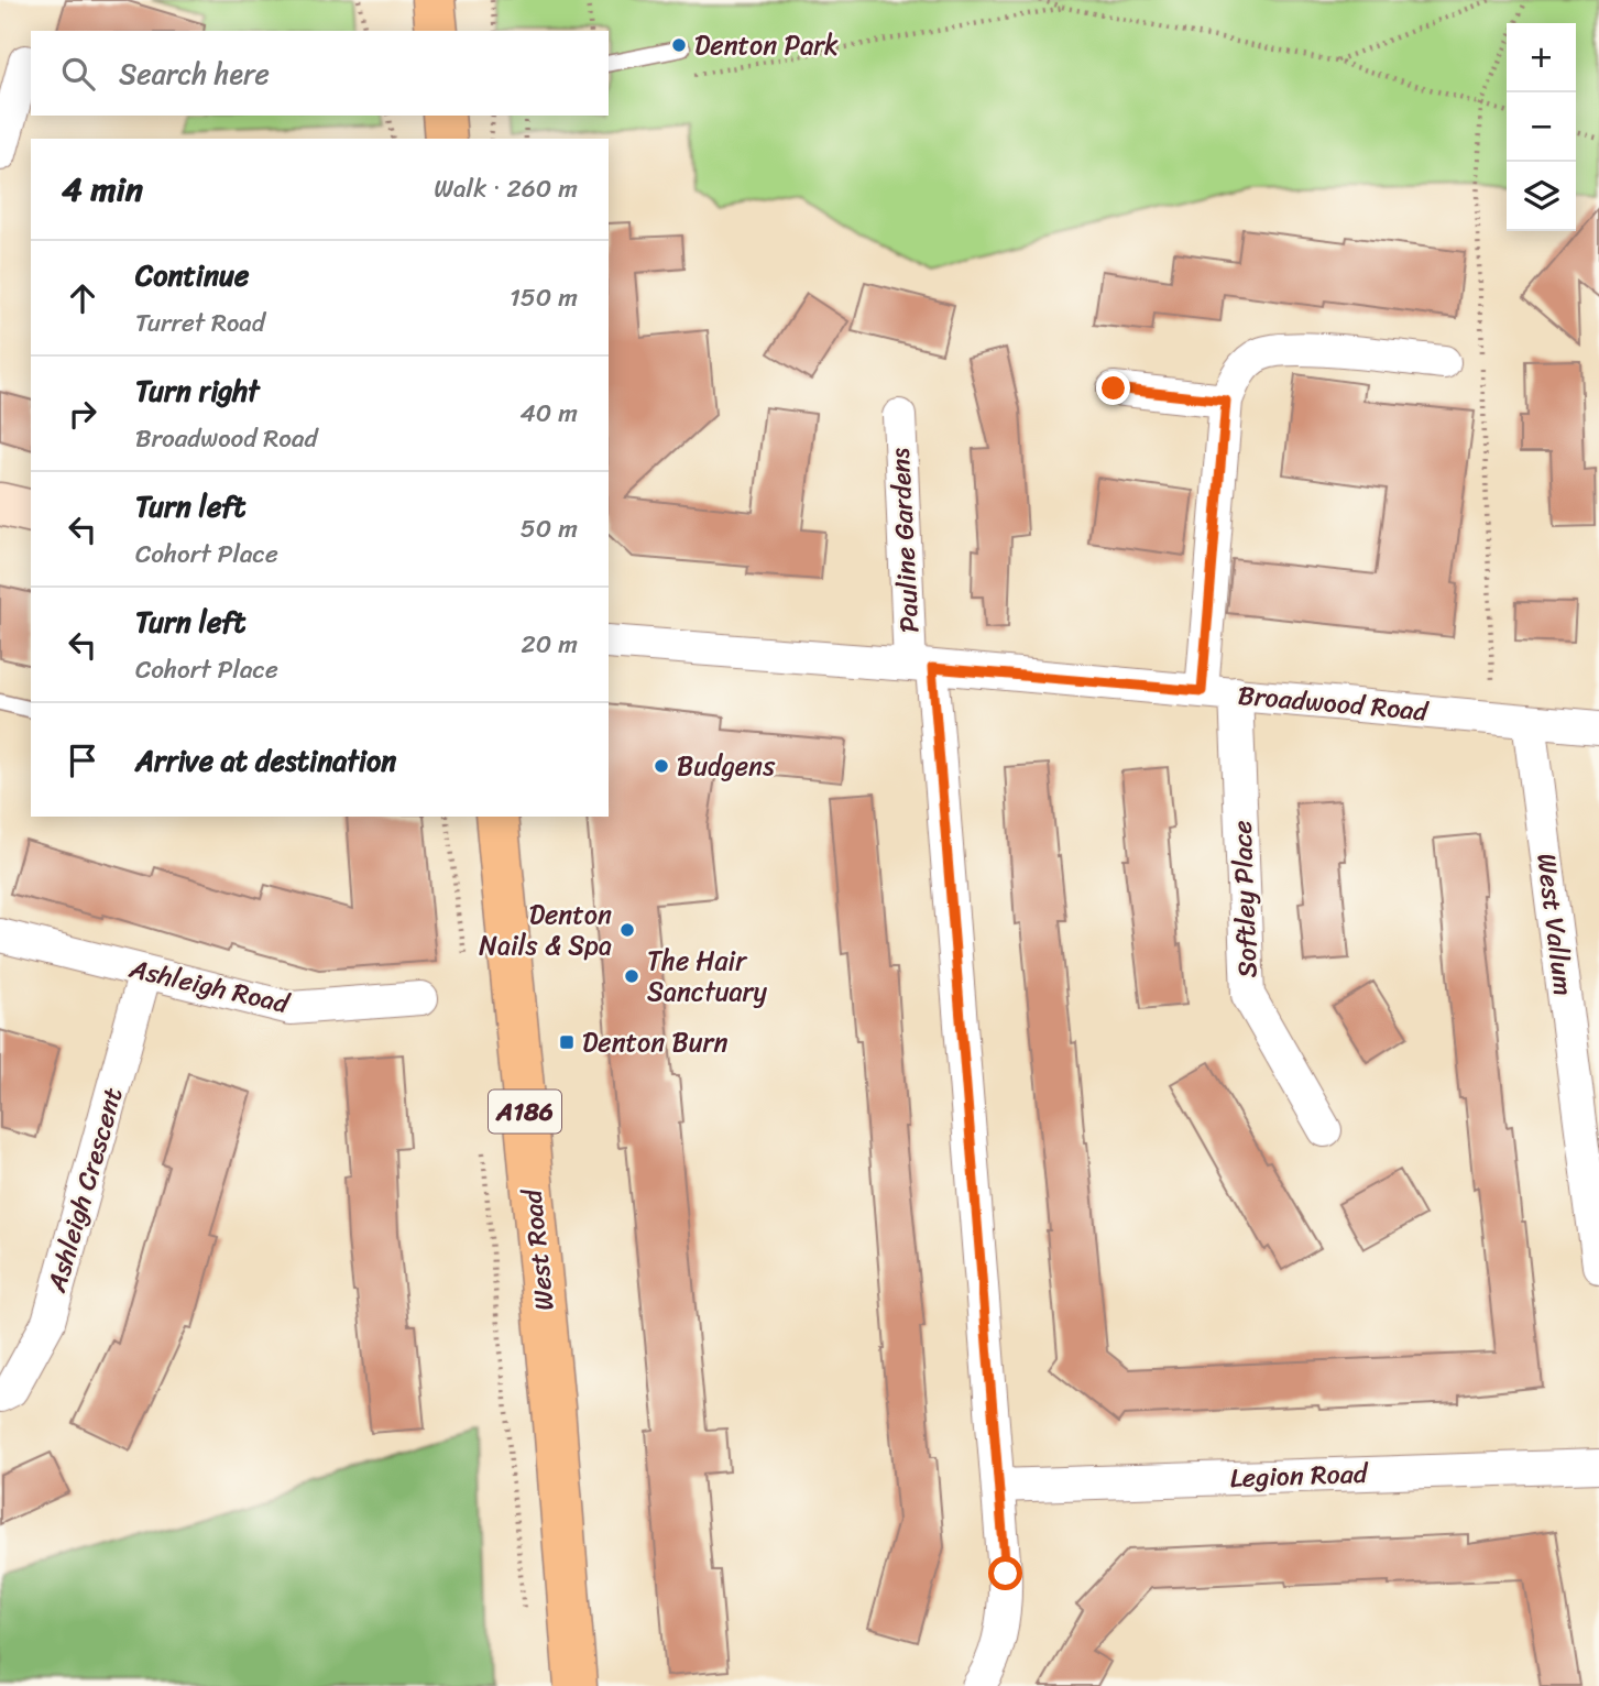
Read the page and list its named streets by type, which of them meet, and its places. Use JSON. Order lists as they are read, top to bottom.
{
  "streets": {
    "main road": ["A186", "West Road"],
    "street": [
      "Pauline Gardens",
      "Broadwood Road",
      "Softley Place",
      "West Vallum",
      "Ashleigh Road",
      "Ashleigh Crescent",
      "Legion Road"
    ]
  },
  "crossings": [
    ["Pauline Gardens", "Broadwood Road"],
    ["Pauline Gardens", "Legion Road"],
    ["Broadwood Road", "Softley Place"],
    ["Broadwood Road", "West Vallum"],
    ["Ashleigh Road", "Ashleigh Crescent"]
  ],
  "places": {
    "other": [
      "Denton Park",
      "Budgens",
      "Denton Nails & Spa",
      "The Hair Sanctuary"
    ],
    "transit": ["Denton Burn"]
  },
  "page": {
    "map_buttons": ["+", "−"],
    "search": "Search here",
    "heading": ["4 min", "Walk · 260 m"],
    "list": [
      ["Continue", "Turret Road", "150 m"],
      ["Turn right", "Broadwood Road", "40 m"],
      ["Turn left", "Cohort Place", "50 m"],
      ["Turn left", "Cohort Place", "20 m"],
      "Arrive at destination"
    ]
  }
}
